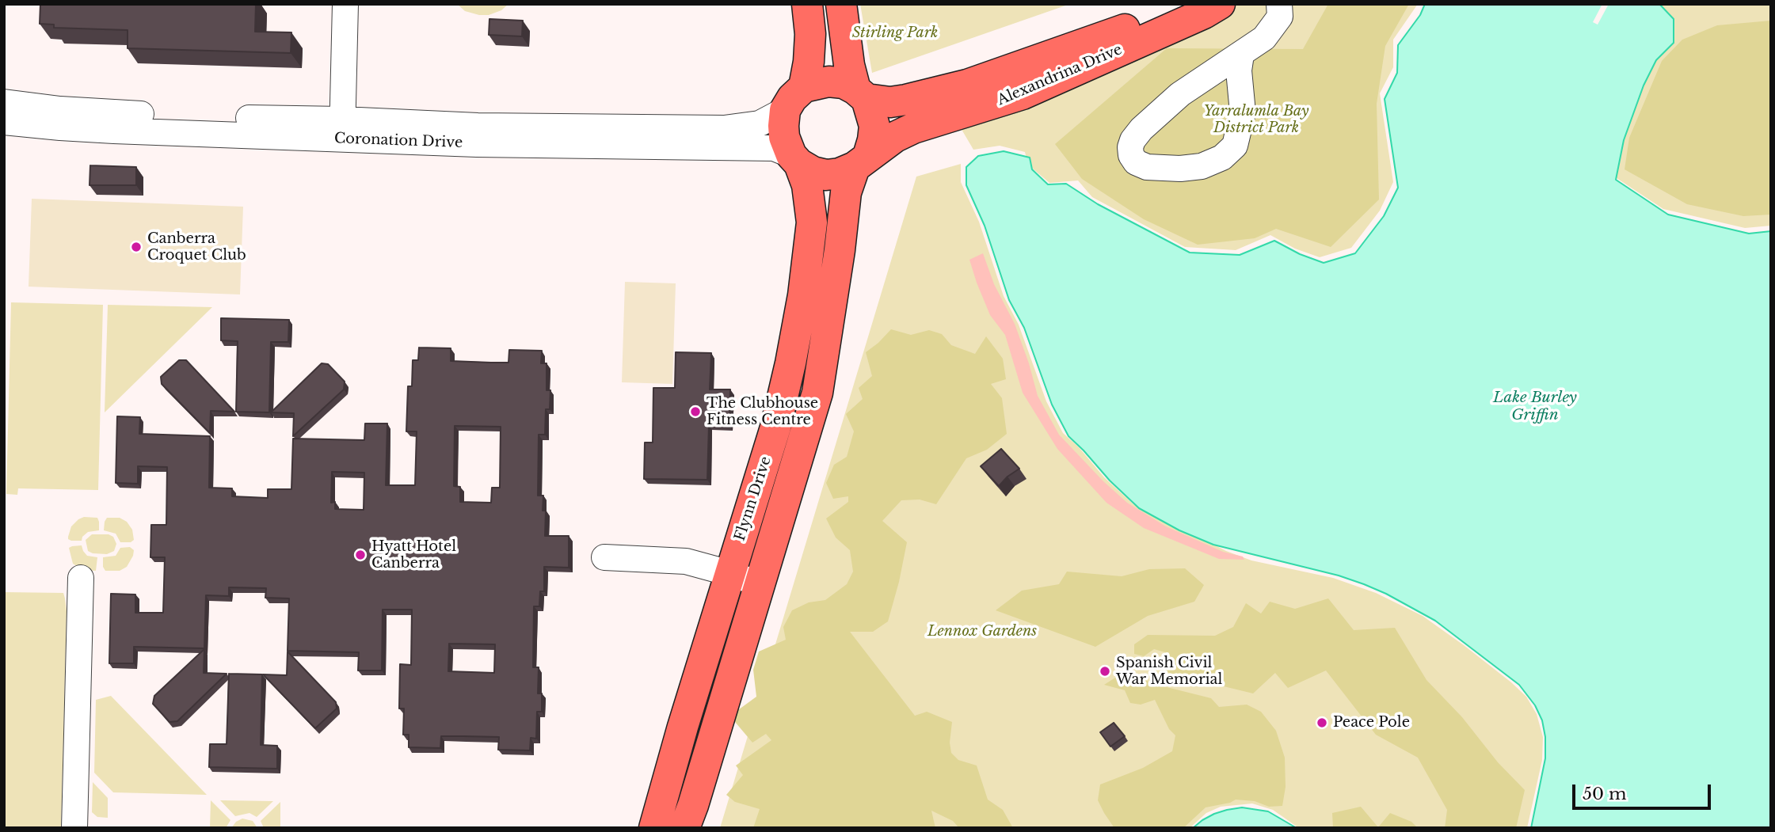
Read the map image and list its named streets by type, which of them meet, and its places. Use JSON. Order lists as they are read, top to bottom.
{
  "streets": {
    "main road": ["Alexandrina Drive", "Flynn Drive"],
    "street": ["Coronation Drive"]
  },
  "crossings": [
    ["Alexandrina Drive", "Coronation Drive"],
    ["Alexandrina Drive", "Flynn Drive"],
    ["Coronation Drive", "Flynn Drive"]
  ],
  "water": ["Lake Burley Griffin"],
  "parks": ["Stirling Park", "Yarralumla Bay District Park", "Lennox Gardens"],
  "places": [
    "Canberra Croquet Club",
    "The Clubhouse Fitness Centre",
    "Hyatt Hotel Canberra",
    "Spanish Civil War Memorial",
    "Peace Pole"
  ],
  "scale_bar": "50 m"
}
